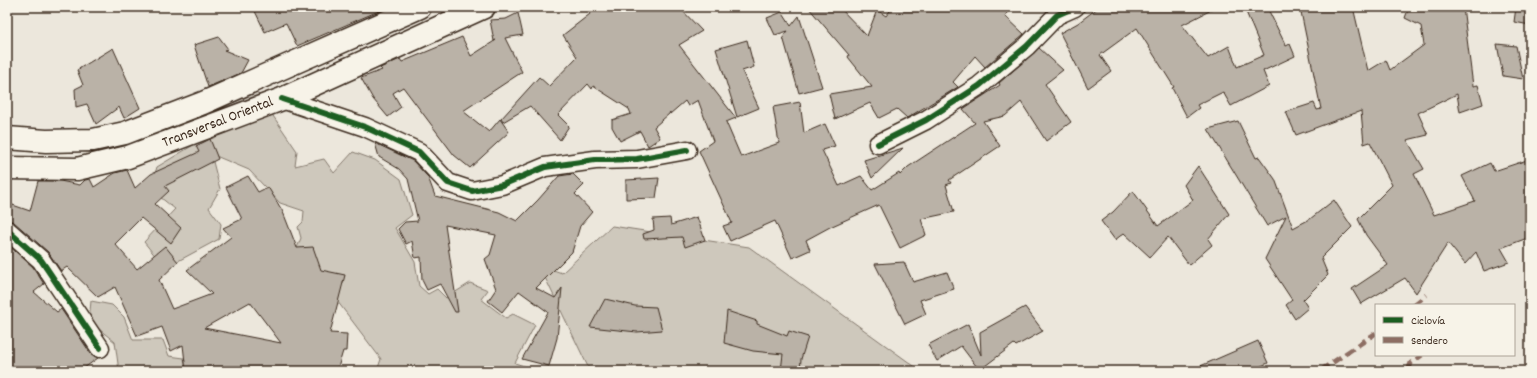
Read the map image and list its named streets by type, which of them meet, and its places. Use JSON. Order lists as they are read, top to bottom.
{
  "streets": {
    "main road": ["Transversal Oriental"]
  },
  "legend": ["Ciclovía", "Sendero"]
}
